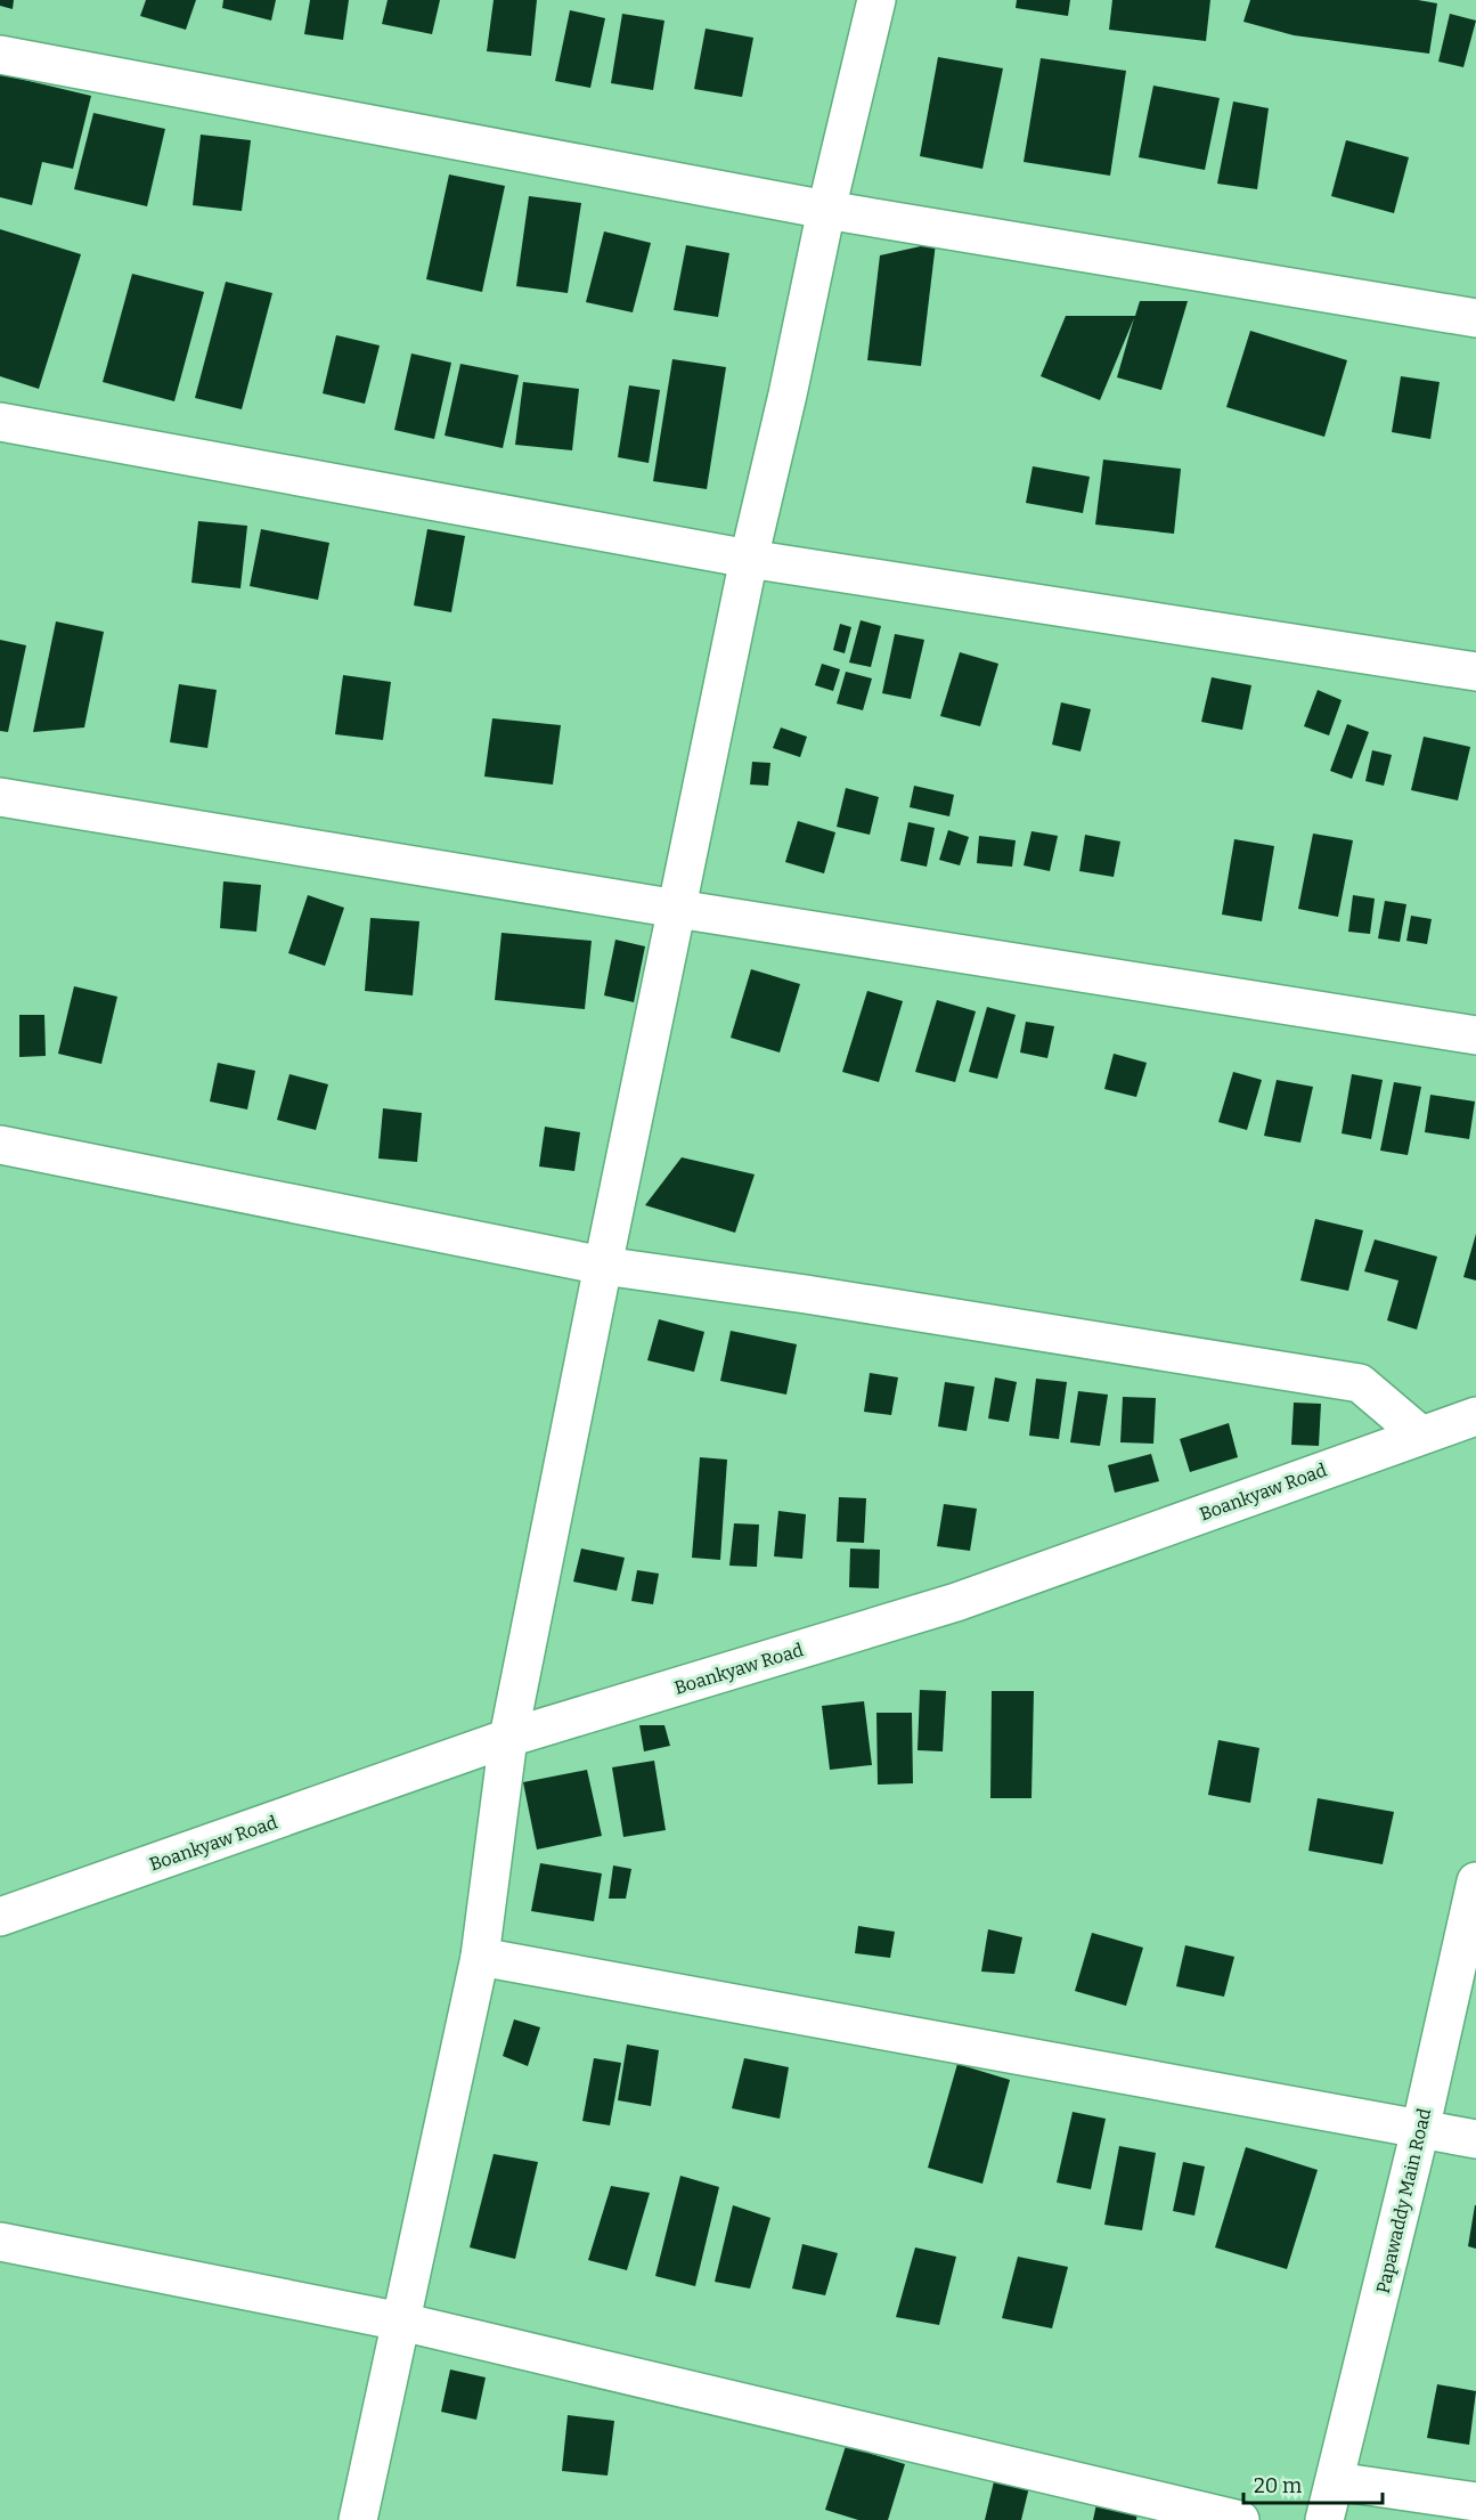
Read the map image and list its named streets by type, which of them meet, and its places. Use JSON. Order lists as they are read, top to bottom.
{
  "streets": {
    "street": ["Boankyaw Road", "Papawaddy Main Road"]
  },
  "scale_bar": "20 m"
}
